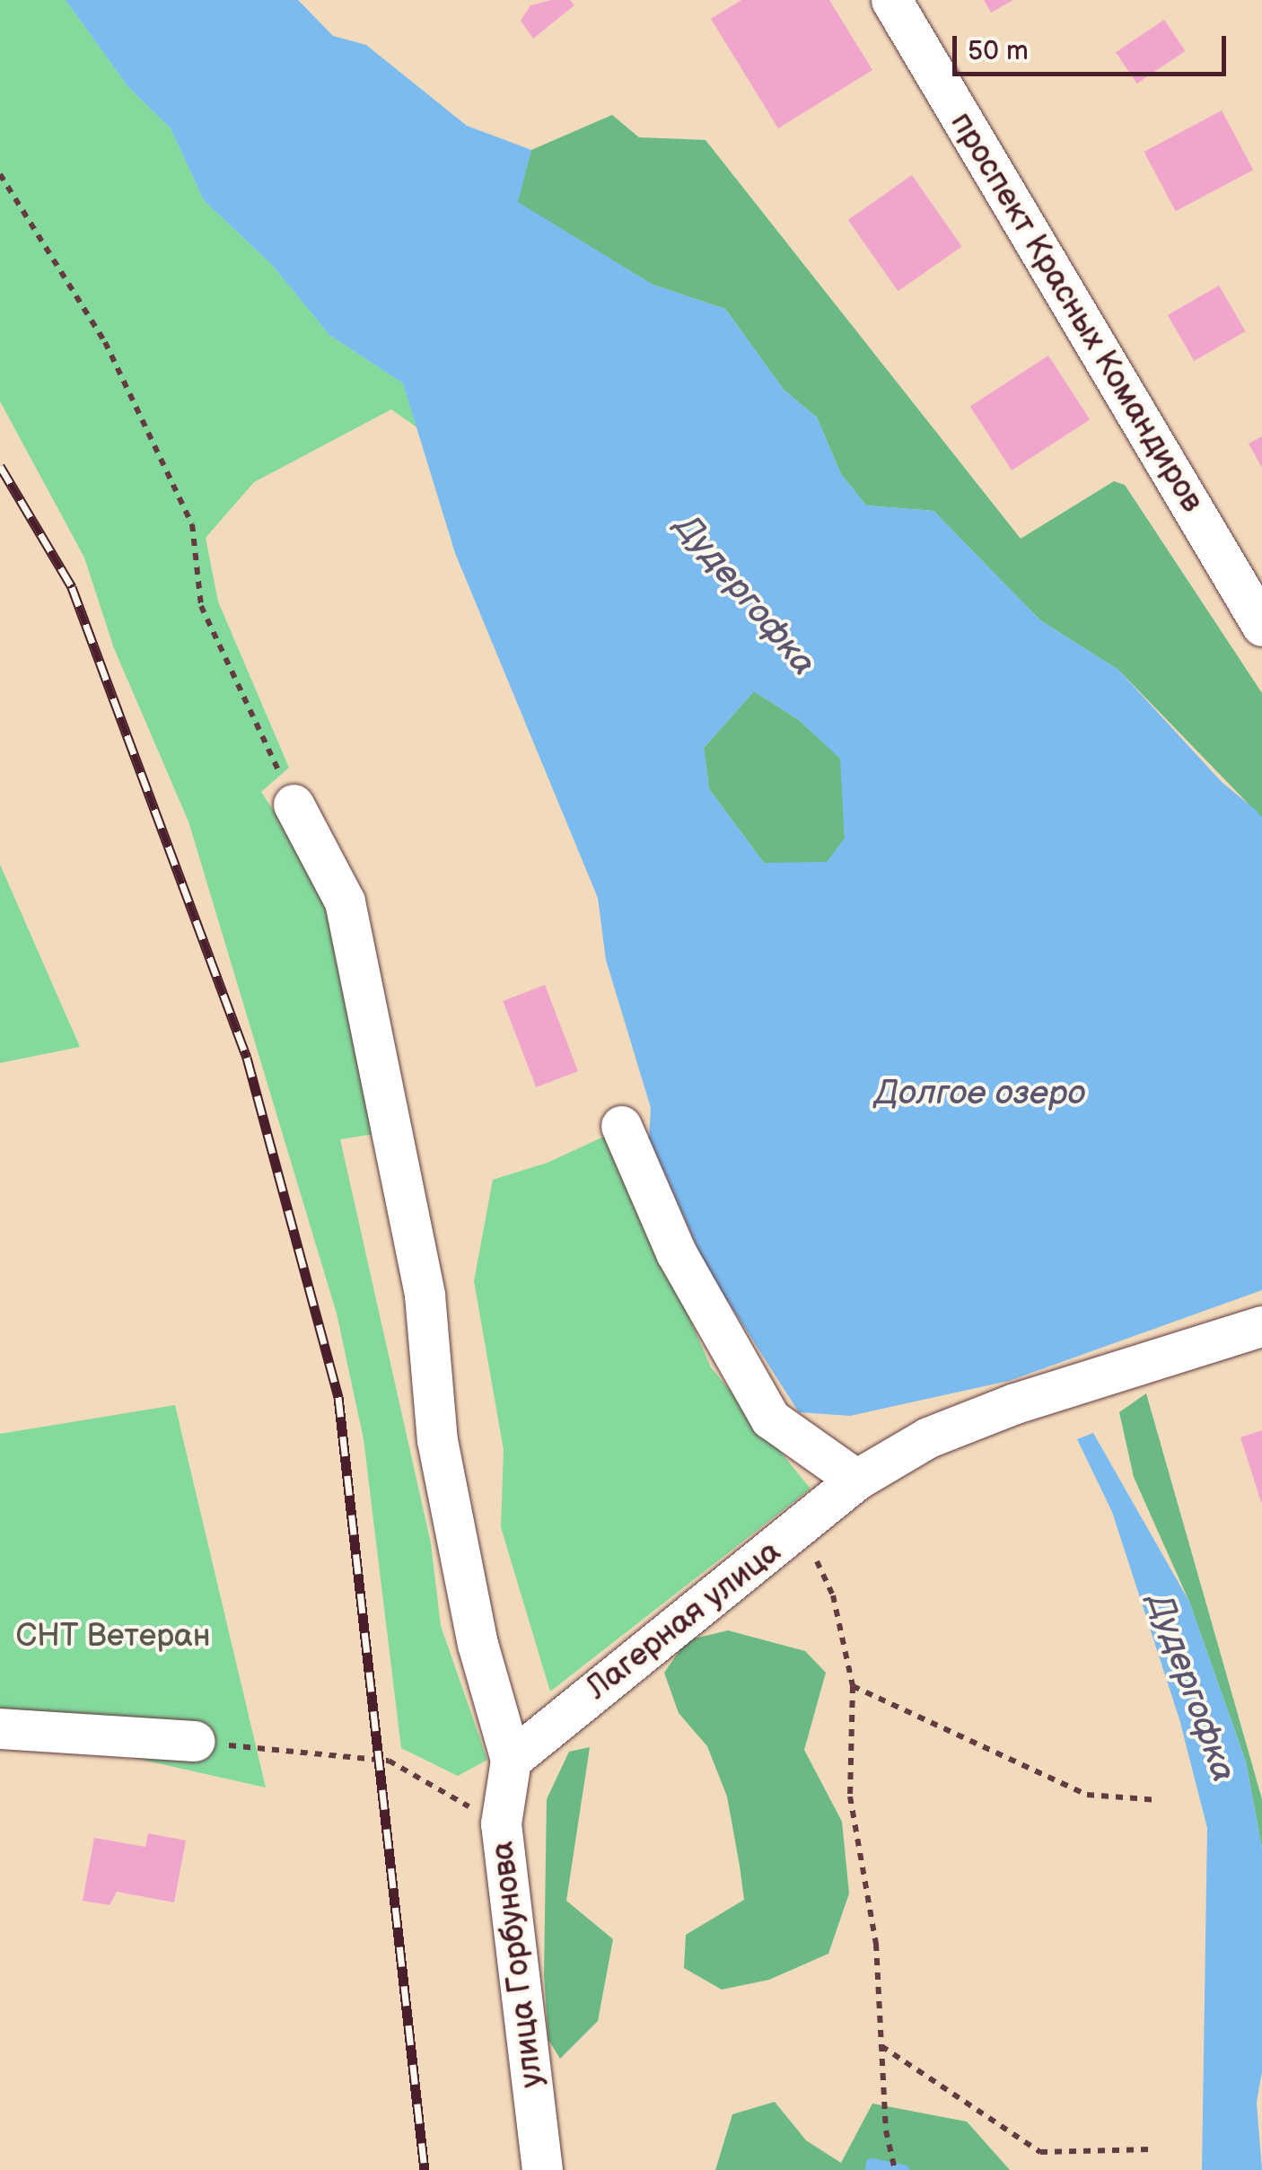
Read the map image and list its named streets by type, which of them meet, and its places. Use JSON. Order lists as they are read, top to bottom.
{
  "streets": {
    "street": ["проспект Красных Командиров", "Лагерная улица", "улица Горбунова"]
  },
  "crossings": [
    ["Лагерная улица", "улица Горбунова"]
  ],
  "water": ["Дудергофка", "Долгое озеро"],
  "parks": ["СНТ Ветеран"],
  "scale_bar": "50 m"
}
